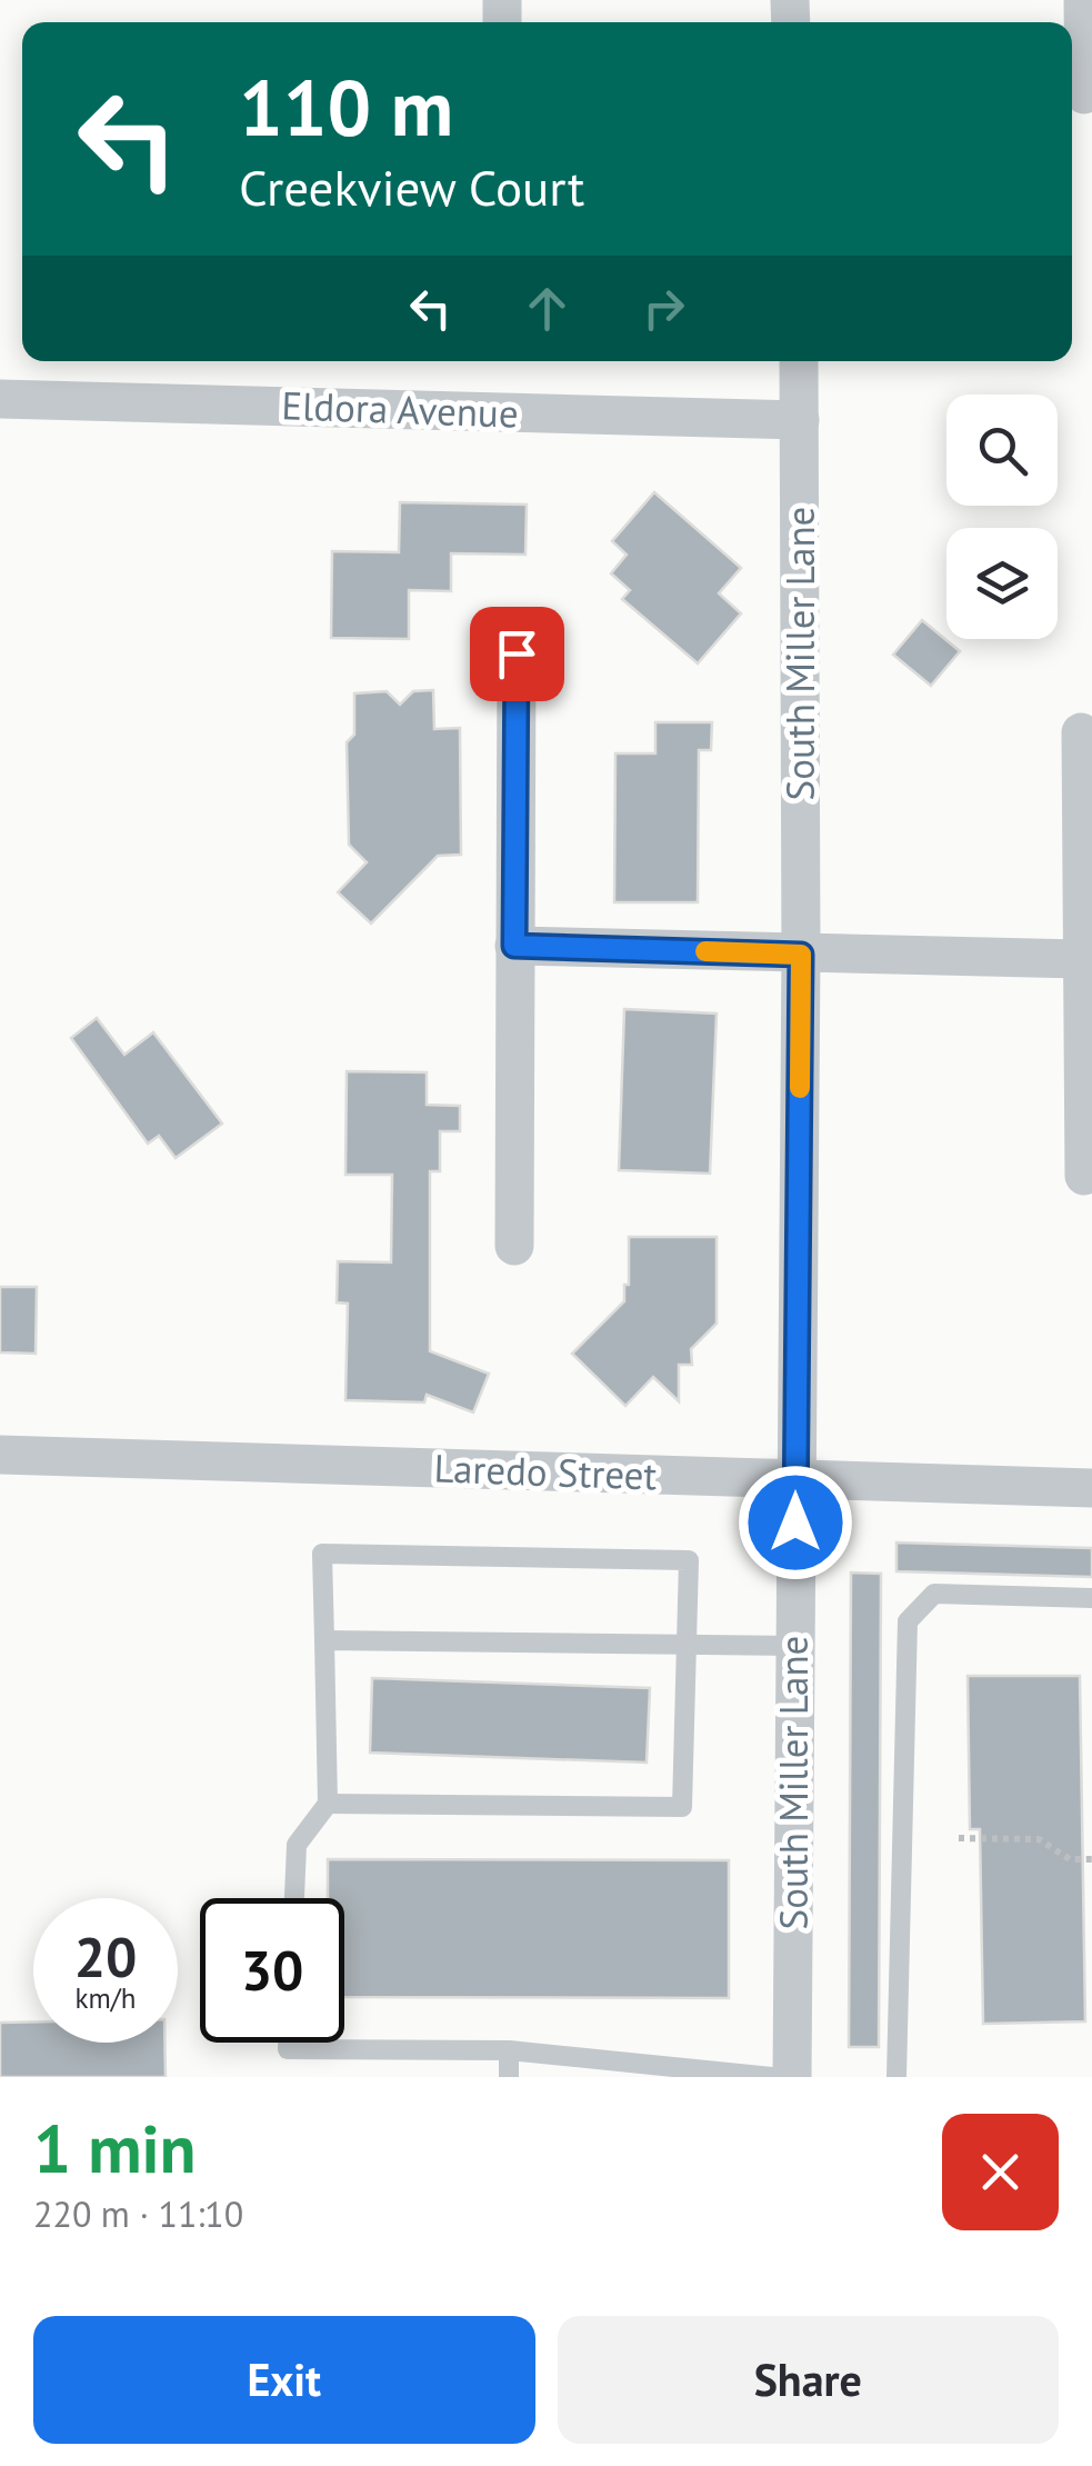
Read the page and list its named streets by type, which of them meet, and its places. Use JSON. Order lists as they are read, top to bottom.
{
  "streets": {
    "street": ["Eldora Avenue", "South Miller Lane", "Laredo Street"]
  },
  "crossings": [
    ["Eldora Avenue", "South Miller Lane"],
    ["South Miller Lane", "Laredo Street"]
  ],
  "page": {
    "turn": ["110 m", "Creekview Court"],
    "speed": "20 km/h",
    "limit": "30",
    "heading": ["1 min", "220 m · 11:10"],
    "buttons": ["Exit", "Share"]
  }
}
